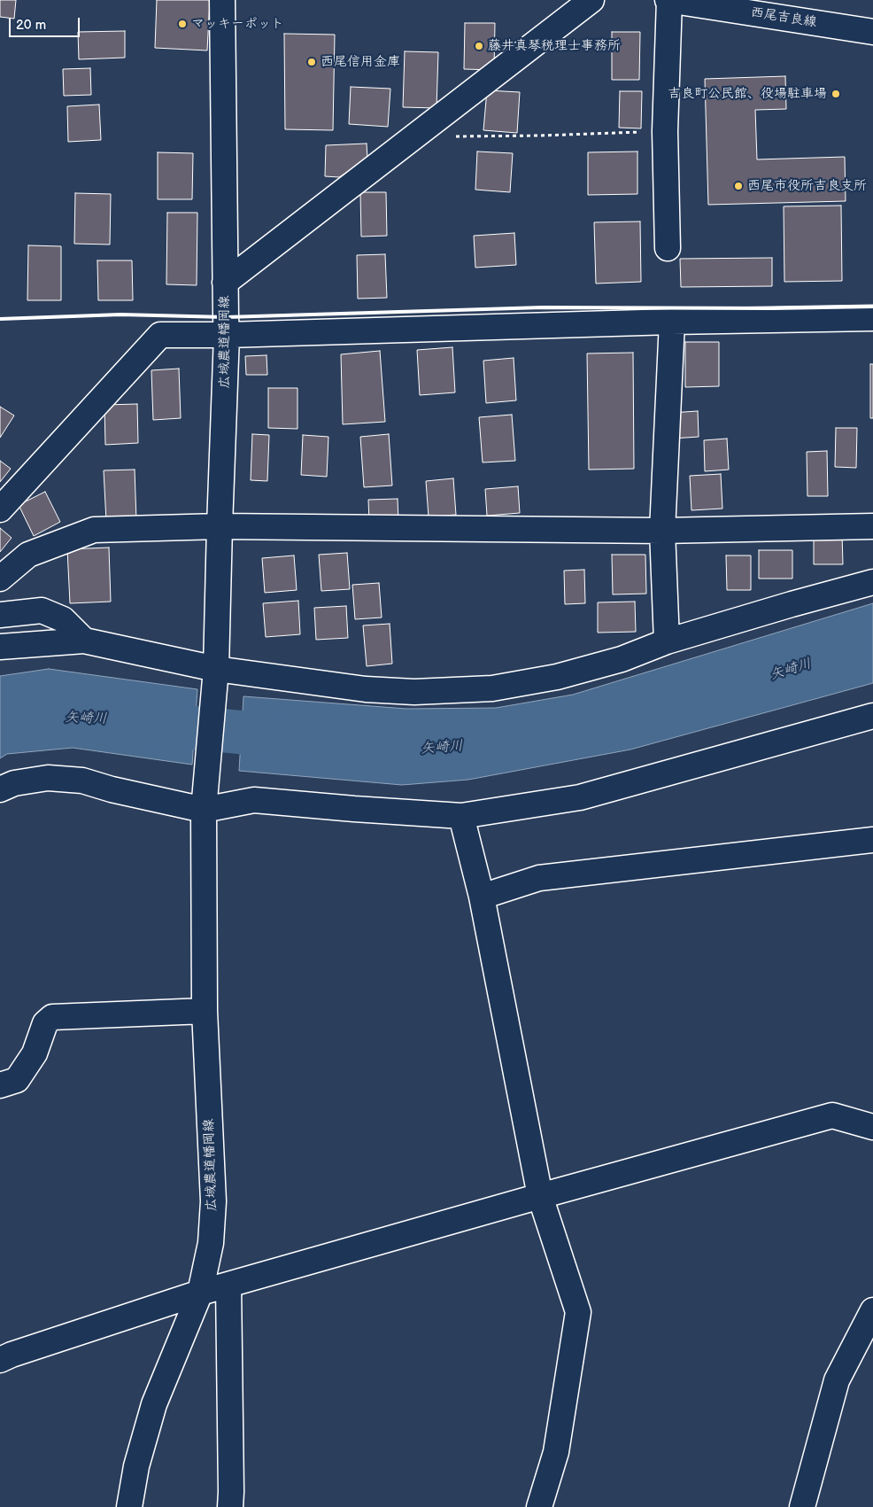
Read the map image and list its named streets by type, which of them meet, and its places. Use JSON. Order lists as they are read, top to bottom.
{
  "streets": {
    "street": ["西尾吉良線", "広域農道幡岡線"]
  },
  "water": ["矢崎川"],
  "places": [
    "マッキーポット",
    "藤井真琴税理士事務所",
    "西尾信用金庫",
    "吉良町公民館、役場駐車場",
    "西尾市役所吉良支所"
  ],
  "scale_bar": "20 m"
}
